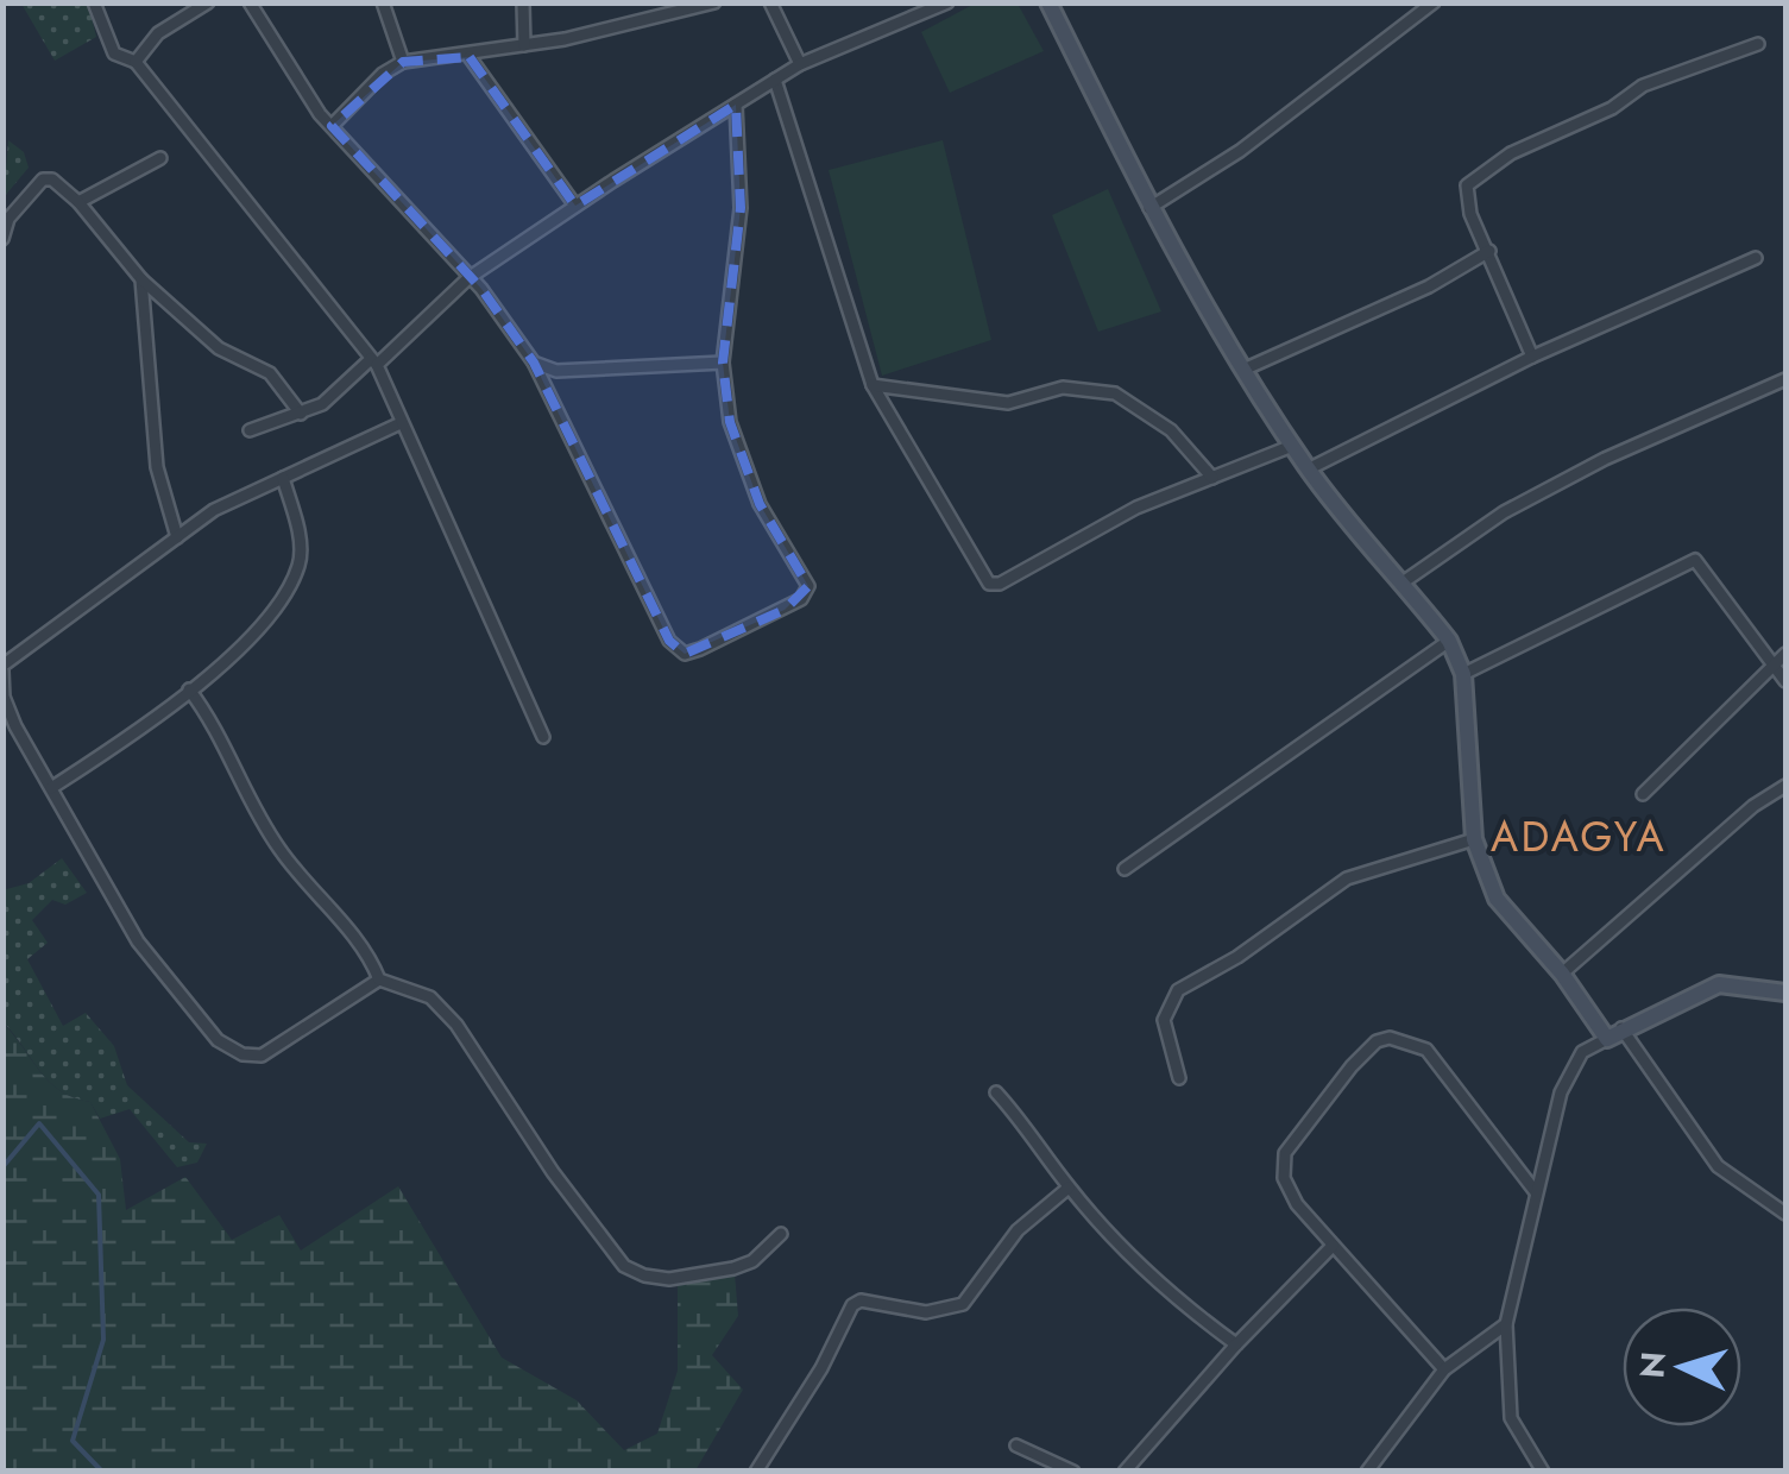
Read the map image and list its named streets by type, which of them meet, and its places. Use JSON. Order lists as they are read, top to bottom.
{
  "districts": ["ADAGYA"],
  "north": "left"
}
